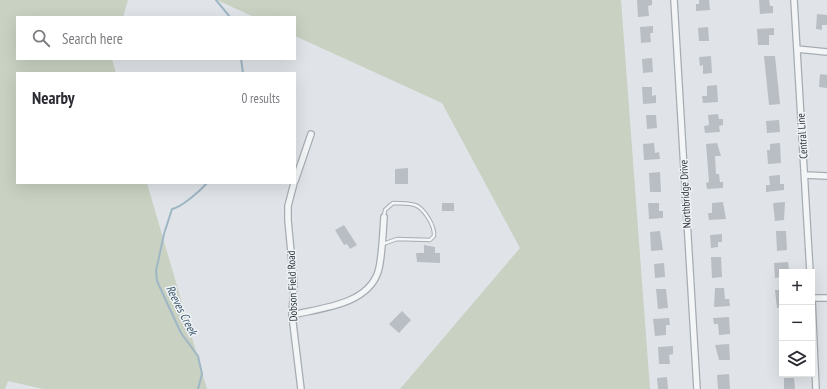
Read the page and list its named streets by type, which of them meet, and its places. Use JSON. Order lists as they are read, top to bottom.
{
  "streets": {
    "street": ["Central Line", "Northbridge Drive", "Dobson Field Road"]
  },
  "water": ["Reeves Creek"],
  "page": {
    "search": "Search here",
    "heading": ["Nearby", "0 results"],
    "map_buttons": ["+", "−"]
  }
}
